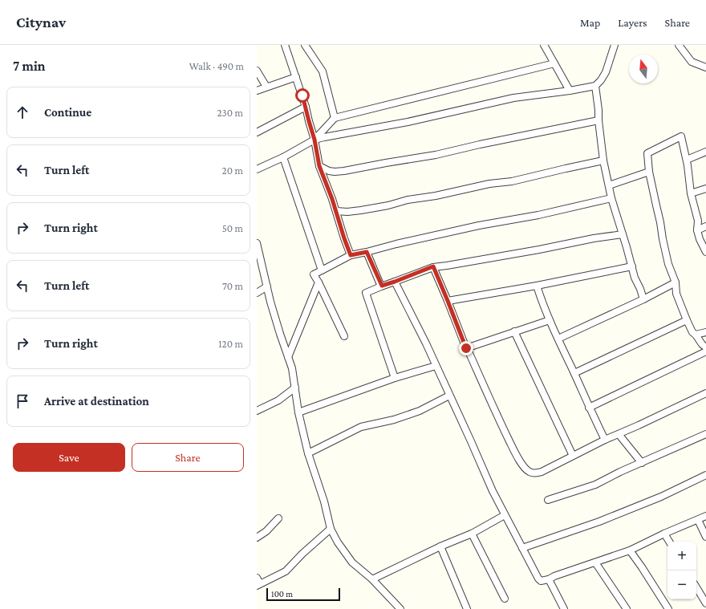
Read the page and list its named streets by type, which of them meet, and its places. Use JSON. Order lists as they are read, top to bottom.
{
  "scale_bar": "100 m",
  "north": "top",
  "page": {
    "header": "Citynav",
    "nav": ["Map", "Layers", "Share"],
    "heading": ["7 min", "Walk · 490 m"],
    "list": [
      ["Continue", "230 m"],
      ["Turn left", "20 m"],
      ["Turn right", "50 m"],
      ["Turn left", "70 m"],
      ["Turn right", "120 m"],
      "Arrive at destination"
    ],
    "buttons": ["Save", "Share"],
    "map_buttons": ["+", "−"],
    "scale": "100 m"
  }
}
